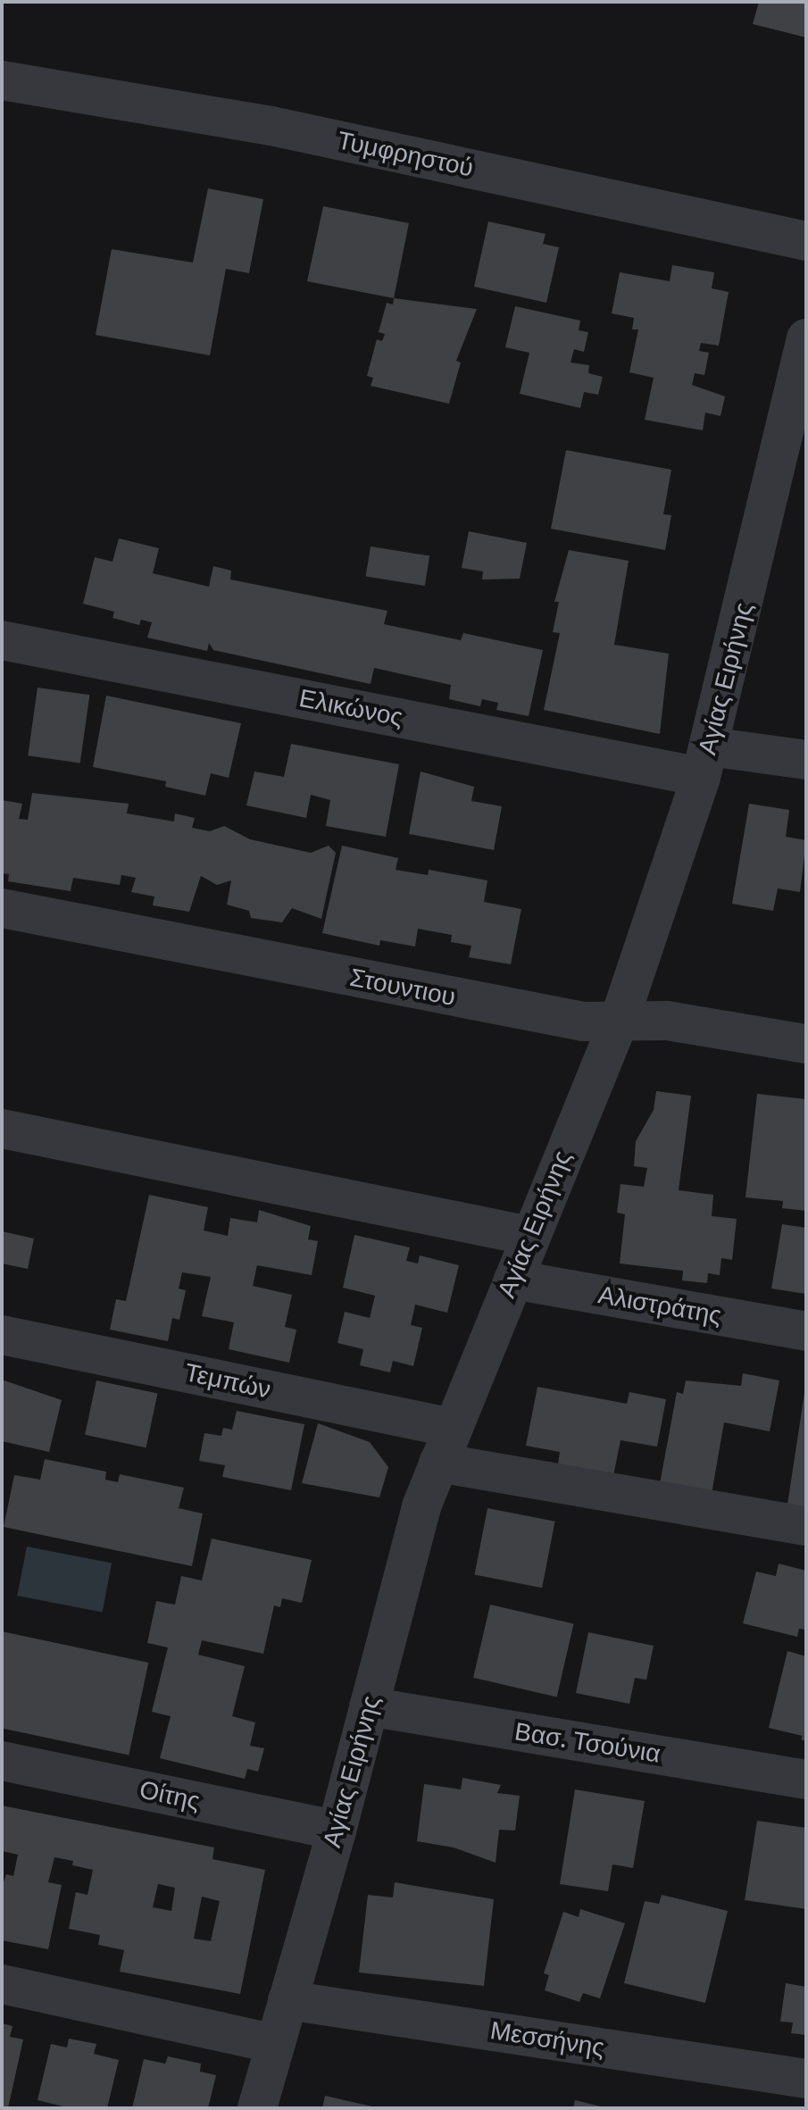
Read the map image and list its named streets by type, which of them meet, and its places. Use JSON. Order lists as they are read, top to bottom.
{
  "streets": {
    "street": [
      "Τυμφρηστού",
      "Αγίας Ειρήνης",
      "Ελικώνος",
      "Στουντιου",
      "Αλιστράτης",
      "Τεμπών",
      "Βασ. Τσούνια",
      "Οίτης",
      "Μεσσήνης"
    ]
  },
  "crossings": [
    ["Αγίας Ειρήνης", "Ελικώνος"],
    ["Αγίας Ειρήνης", "Στουντιου"],
    ["Αγίας Ειρήνης", "Αλιστράτης"],
    ["Αγίας Ειρήνης", "Τεμπών"],
    ["Αγίας Ειρήνης", "Βασ. Τσούνια"],
    ["Αγίας Ειρήνης", "Οίτης"],
    ["Αγίας Ειρήνης", "Μεσσήνης"]
  ]
}
